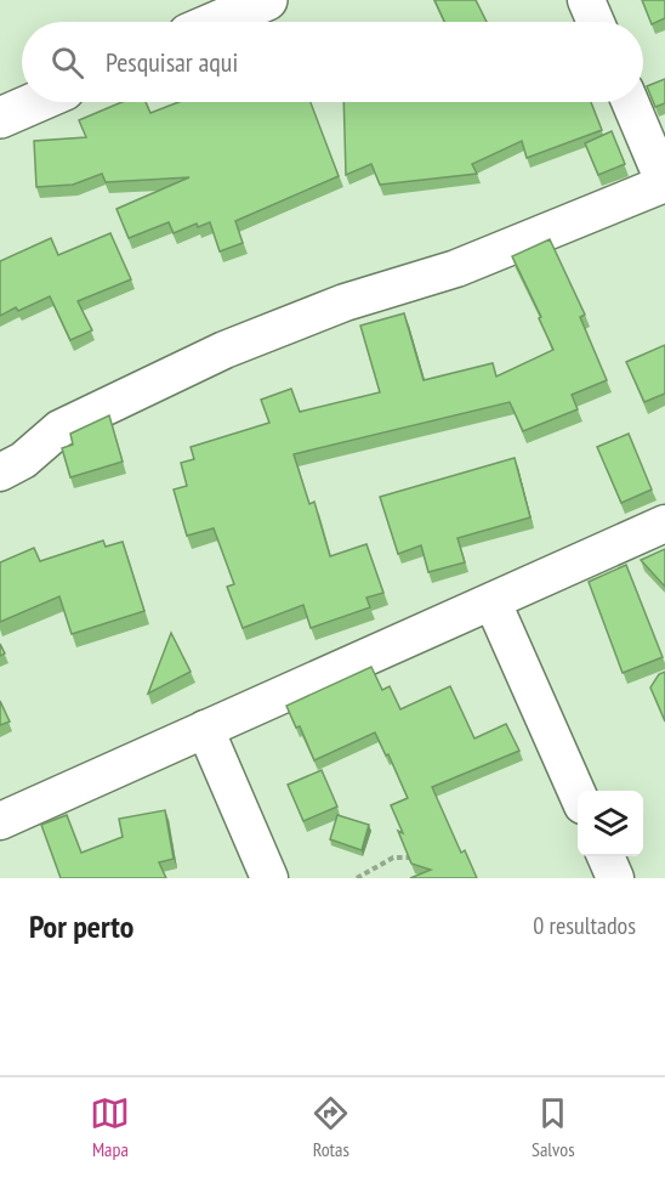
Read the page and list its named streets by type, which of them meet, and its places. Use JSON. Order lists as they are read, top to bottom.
{
  "page": {
    "search": "Pesquisar aqui",
    "heading": ["Por perto", "0 resultados"],
    "nav": ["Mapa", "Rotas", "Salvos"]
  }
}
